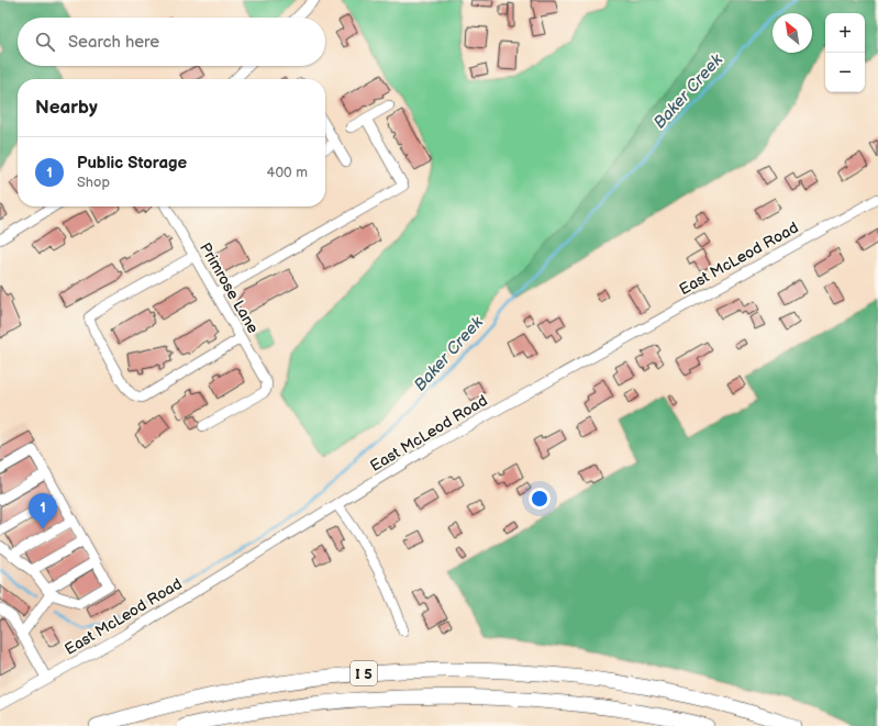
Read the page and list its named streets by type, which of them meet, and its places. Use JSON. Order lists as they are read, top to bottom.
{
  "streets": {
    "highway": ["I 5"],
    "street": ["East McLeod Road", "Primrose Lane"]
  },
  "water": ["Baker Creek"],
  "north": "top left",
  "page": {
    "map_buttons": ["+", "−"],
    "search": "Search here",
    "heading": "Nearby",
    "list": [
      {
        "mark": "1",
        "name": "Public Storage",
        "note": "Shop",
        "value": "400 m"
      }
    ],
    "pins": "1"
  }
}
